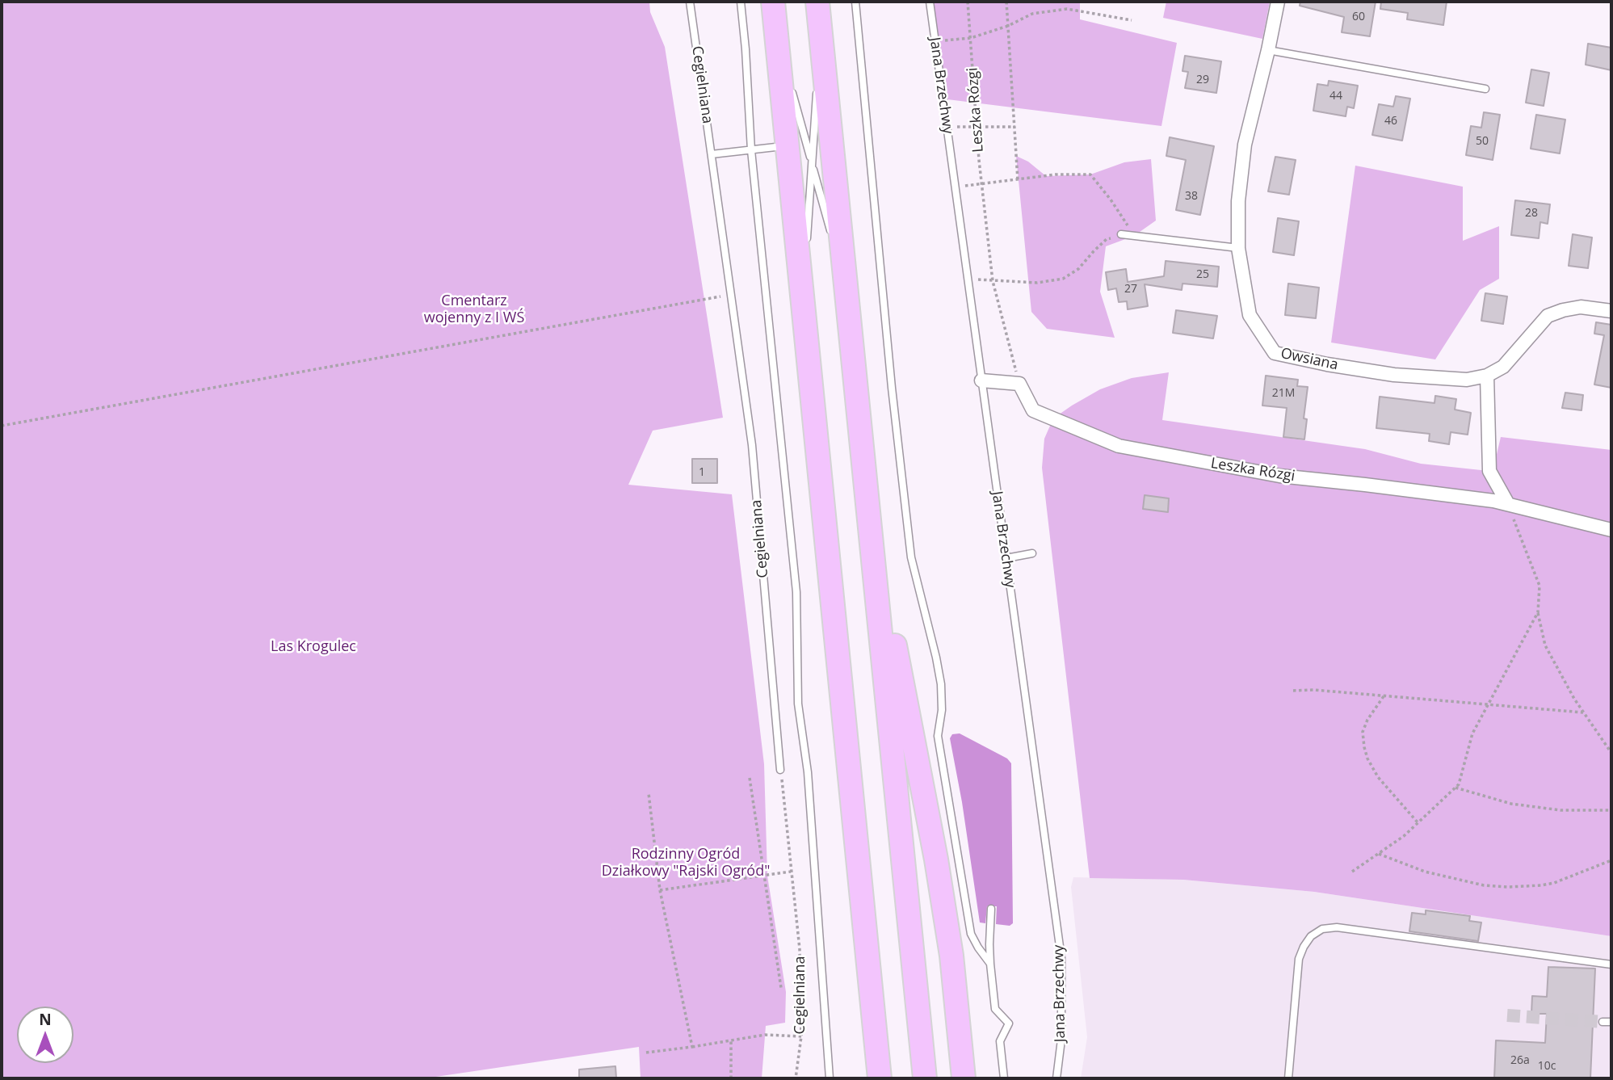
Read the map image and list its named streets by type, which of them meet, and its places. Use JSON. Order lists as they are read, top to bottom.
{
  "streets": {
    "street": ["Leszka Rózgi", "Owsiana"],
    "lane": ["Cegielniana", "Jana Brzechwy"]
  },
  "parks": ["Cmentarz wojenny z I WŚ", "Las Krogulec", "Rodzinny Ogród Działkowy \"Rajski Ogród\""],
  "house_numbers": [
    "60",
    "29",
    "44",
    "46",
    "50",
    "38",
    "28",
    "25",
    "27",
    "21M",
    "1",
    "26a",
    "10c"
  ],
  "north": "top"
}
